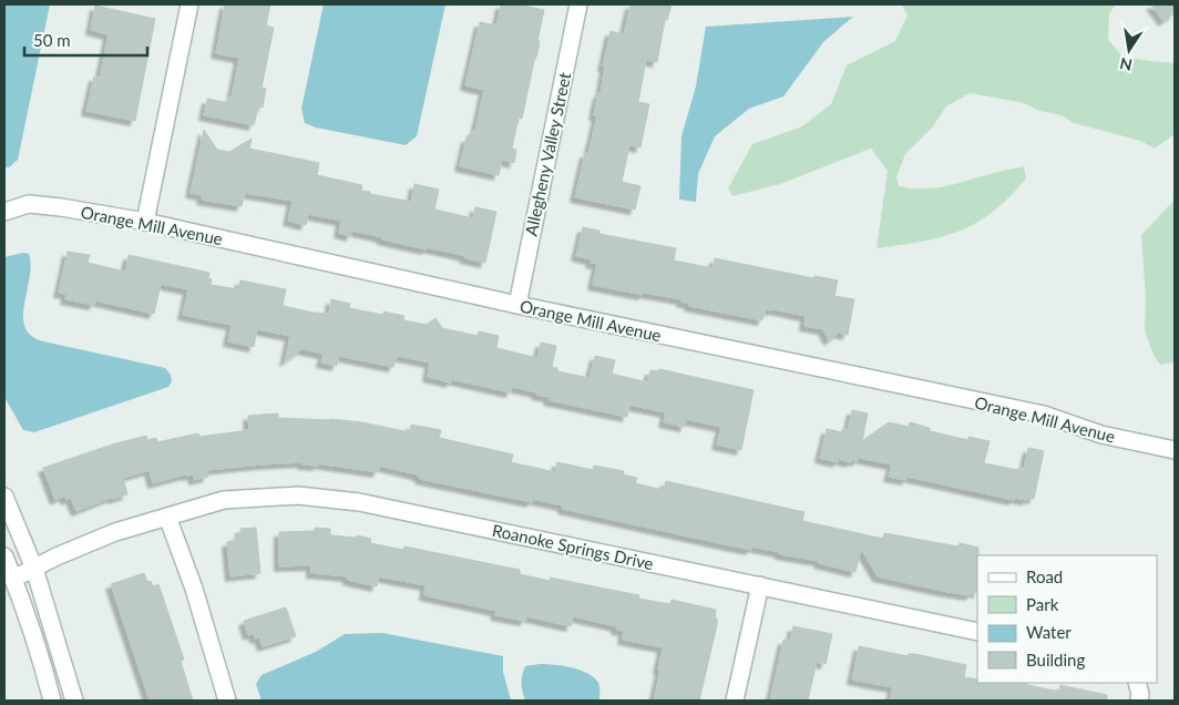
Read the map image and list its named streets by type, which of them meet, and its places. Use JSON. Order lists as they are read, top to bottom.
{
  "streets": {
    "street": ["Allegheny Valley Street", "Orange Mill Avenue", "Roanoke Springs Drive"]
  },
  "crossings": [
    ["Allegheny Valley Street", "Orange Mill Avenue"]
  ],
  "legend": [
    "Road",
    "Park",
    "Water",
    "Building"
  ],
  "scale_bar": "50 m",
  "north": "bottom"
}
